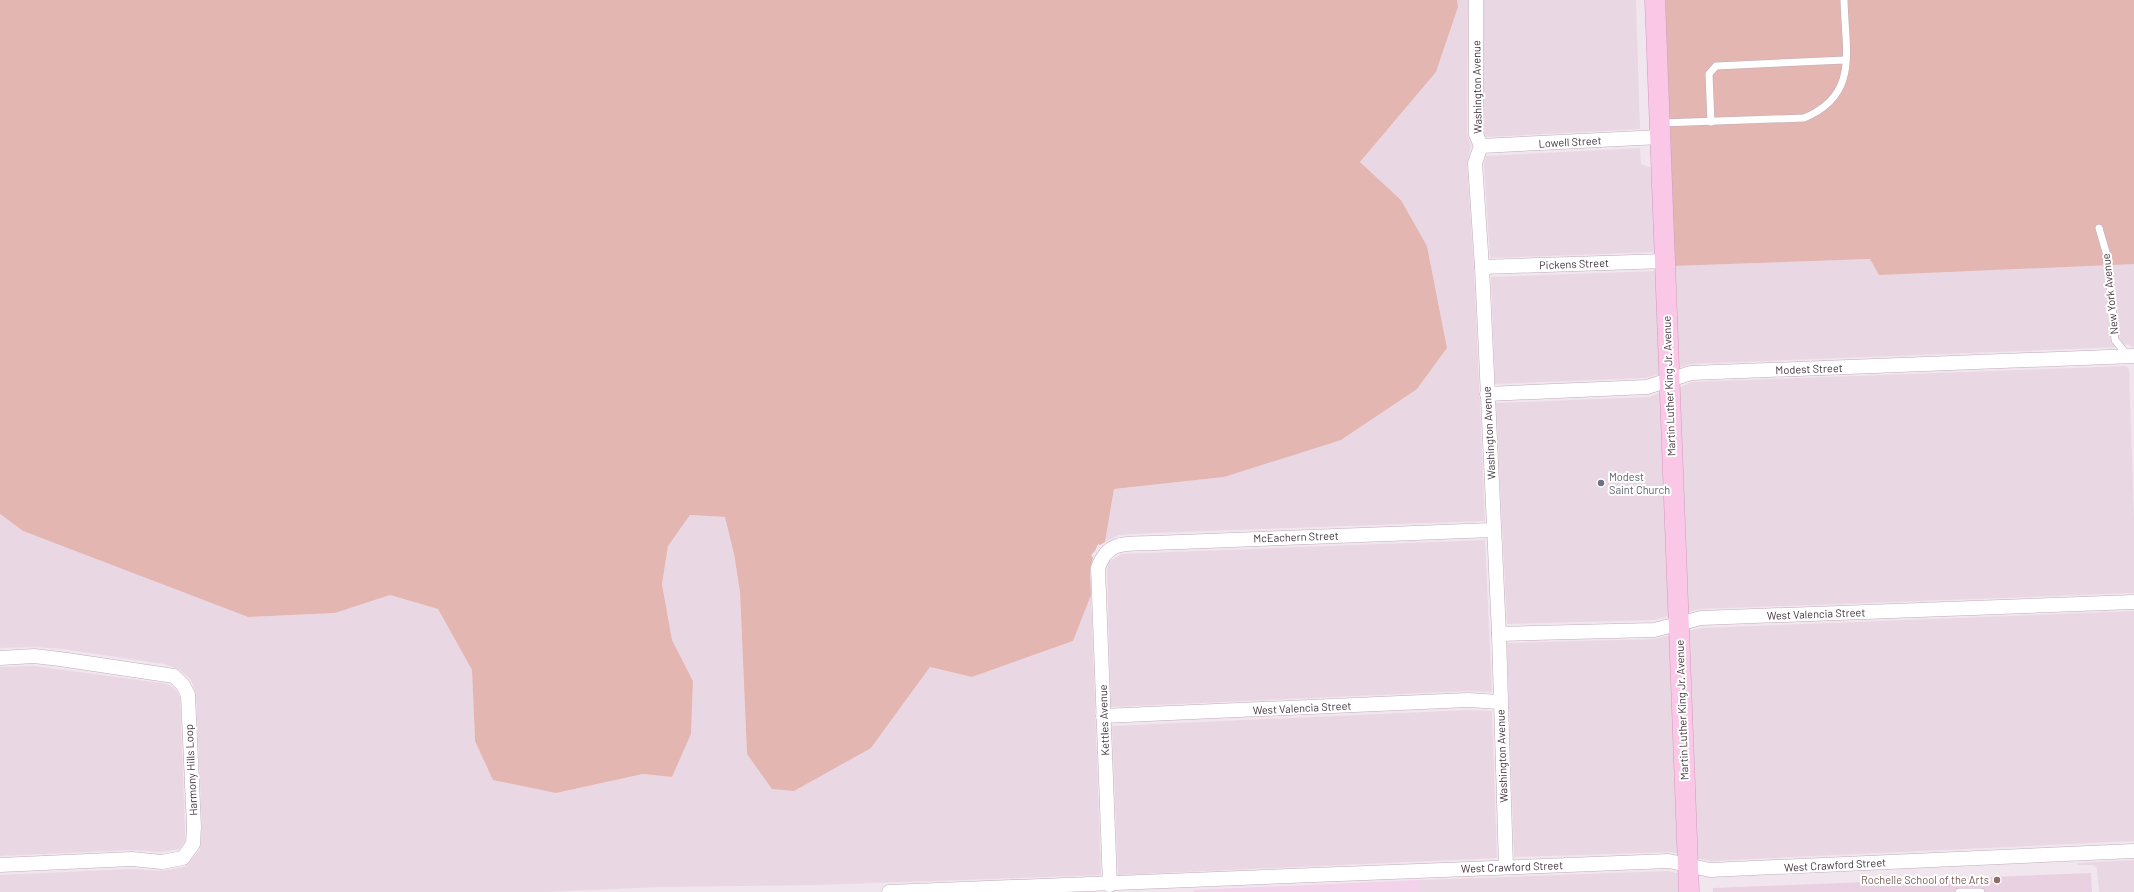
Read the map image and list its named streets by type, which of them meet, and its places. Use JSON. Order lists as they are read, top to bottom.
{
  "streets": {
    "street": [
      "Washington Avenue",
      "Lowell Street",
      "Pickens Street",
      "Modest Street",
      "Martin Luther King Jr. Avenue",
      "McEachern Street",
      "West Valencia Street",
      "Kettles Avenue",
      "Harmony Hills Loop",
      "West Crawford Street"
    ],
    "lane": ["New York Avenue"]
  },
  "crossings": [
    ["Washington Avenue", "Lowell Street"],
    ["Washington Avenue", "Pickens Street"],
    ["Washington Avenue", "Modest Street"],
    ["Washington Avenue", "McEachern Street"],
    ["Washington Avenue", "West Valencia Street"],
    ["Washington Avenue", "West Crawford Street"],
    ["Lowell Street", "Martin Luther King Jr. Avenue"],
    ["Pickens Street", "Martin Luther King Jr. Avenue"],
    ["New York Avenue", "Modest Street"],
    ["Modest Street", "Martin Luther King Jr. Avenue"],
    ["Martin Luther King Jr. Avenue", "West Valencia Street"],
    ["Martin Luther King Jr. Avenue", "West Crawford Street"],
    ["McEachern Street", "Kettles Avenue"],
    ["West Valencia Street", "Kettles Avenue"],
    ["Kettles Avenue", "West Crawford Street"]
  ],
  "places": ["Modest Saint Church", "Rochelle School of the Arts"]
}
